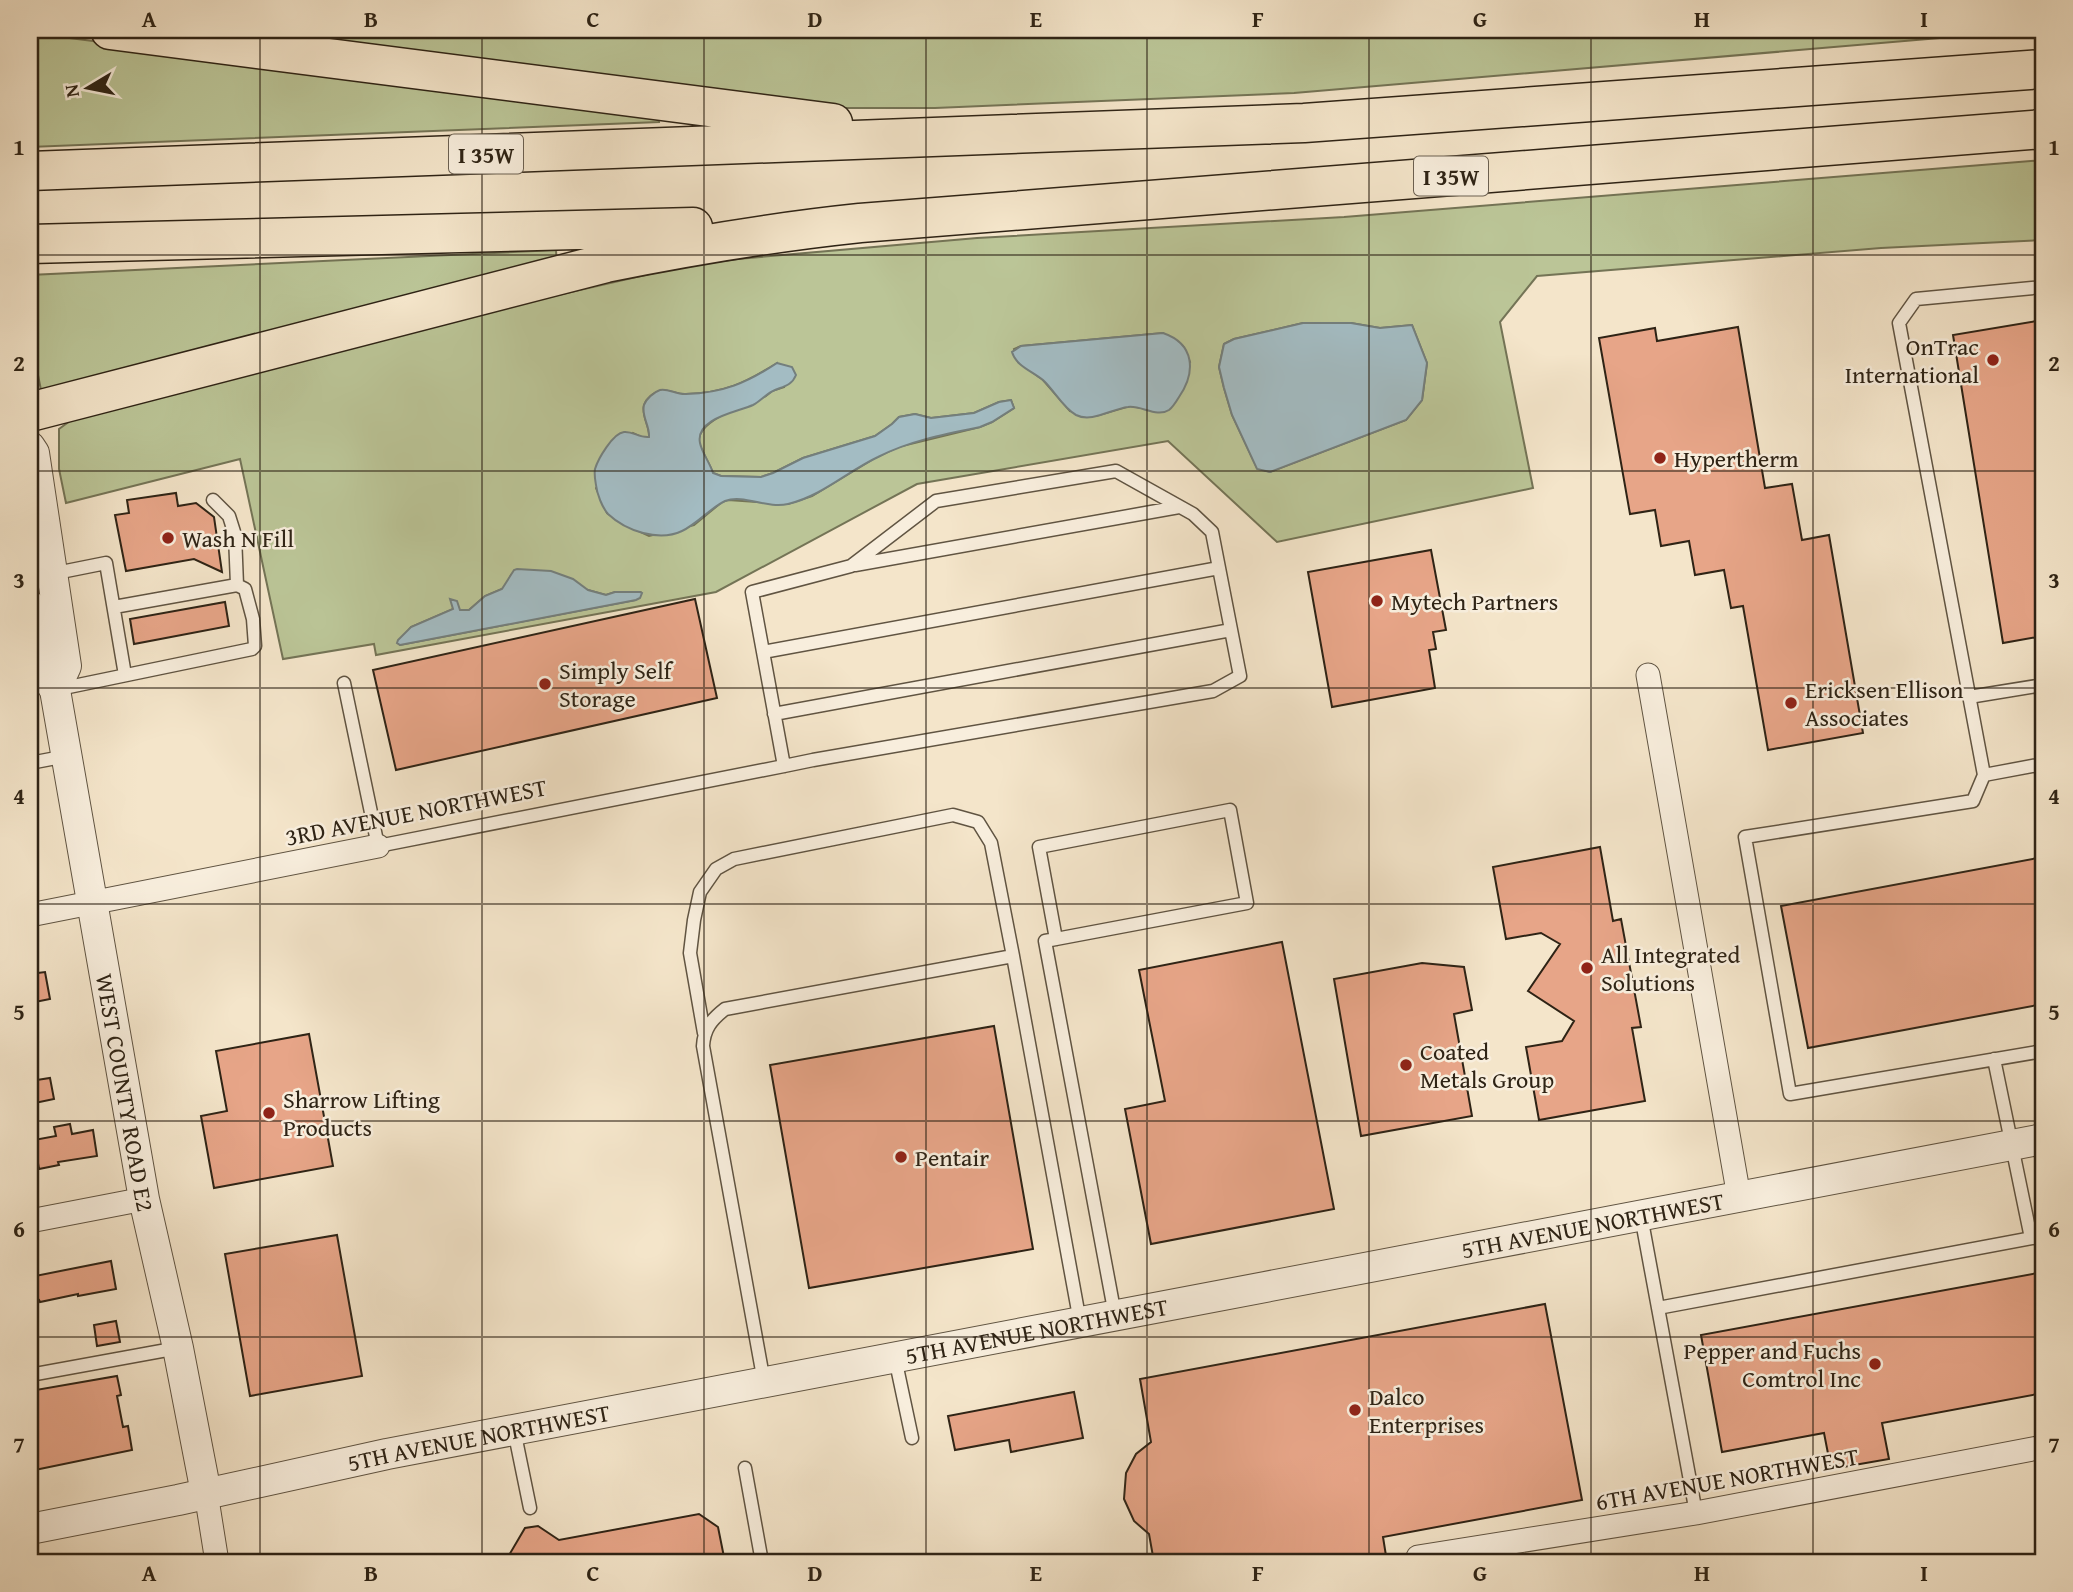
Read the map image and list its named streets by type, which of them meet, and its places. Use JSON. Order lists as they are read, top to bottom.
{
  "streets": {
    "highway": ["I 35W"],
    "street": [
      "3RD AVENUE NORTHWEST",
      "WEST COUNTY ROAD E2",
      "5TH AVENUE NORTHWEST",
      "6TH AVENUE NORTHWEST"
    ]
  },
  "crossings": [
    ["3RD AVENUE NORTHWEST", "WEST COUNTY ROAD E2"],
    ["WEST COUNTY ROAD E2", "5TH AVENUE NORTHWEST"]
  ],
  "places": [
    "OnTrac International",
    "Hypertherm",
    "Wash N Fill",
    "Mytech Partners",
    "Simply Self Storage",
    "Ericksen Ellison Associates",
    "All Integrated Solutions",
    "Coated Metals Group",
    "Sharrow Lifting Products",
    "Pentair",
    "Pepper and Fuchs Comtrol Inc",
    "Dalco Enterprises"
  ],
  "north": "left",
  "grid": {
    "columns": [
      "A",
      "B",
      "C",
      "D",
      "E",
      "F",
      "G",
      "H",
      "I"
    ],
    "rows": [
      "1",
      "2",
      "3",
      "4",
      "5",
      "6",
      "7"
    ]
  }
}
